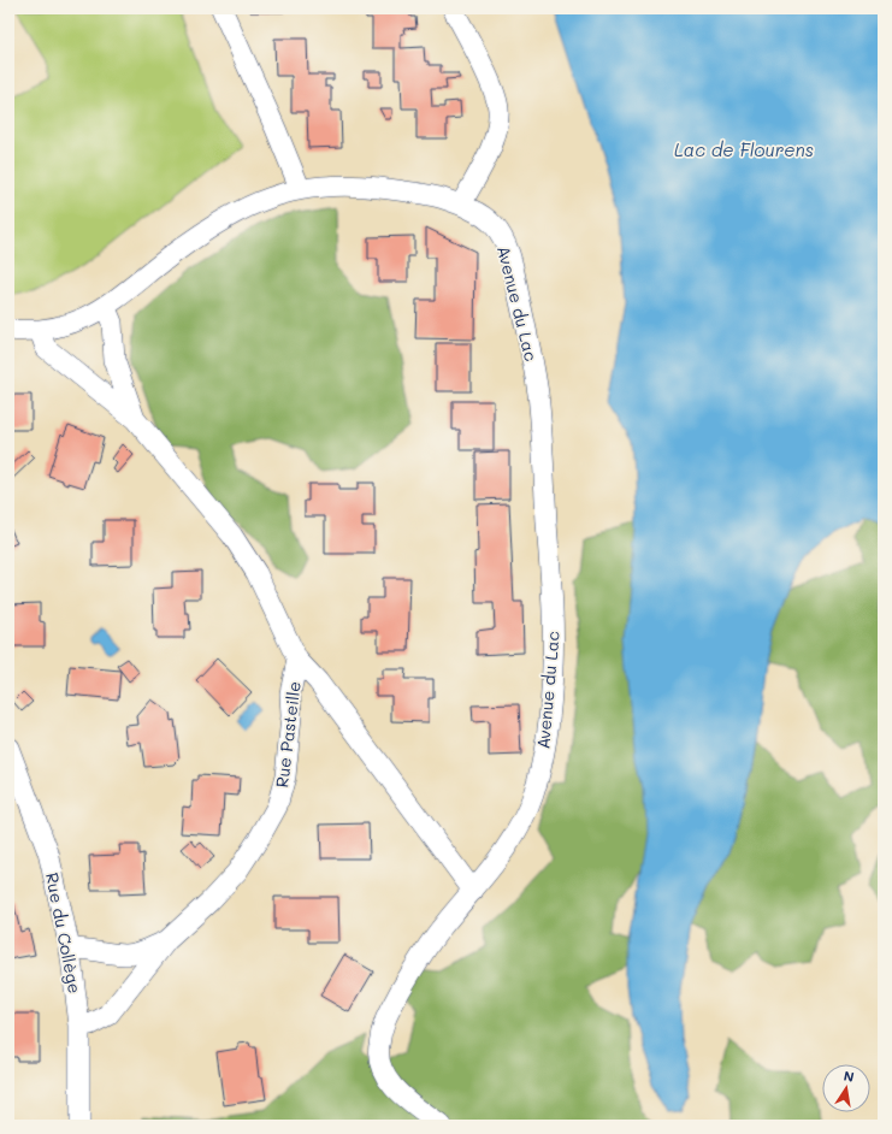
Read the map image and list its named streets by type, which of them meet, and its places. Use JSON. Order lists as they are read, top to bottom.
{
  "streets": {
    "street": ["Avenue du Lac", "Rue Pasteille", "Rue du Collège"]
  },
  "crossings": [
    ["Avenue du Lac", "Rue Pasteille"],
    ["Rue Pasteille", "Rue du Collège"]
  ],
  "water": ["Lac de Flourens"],
  "north": "top"
}
